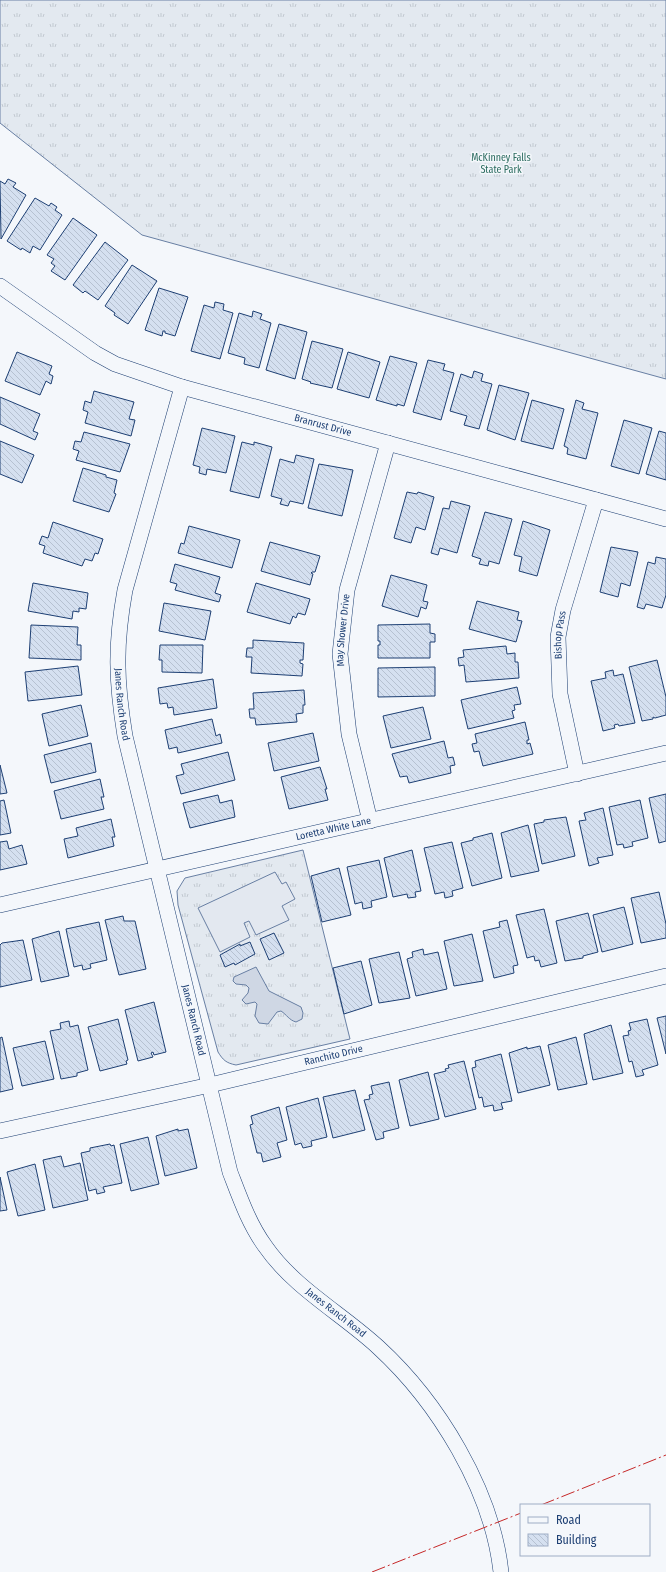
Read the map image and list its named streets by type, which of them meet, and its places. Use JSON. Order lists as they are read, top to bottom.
{
  "streets": {
    "street": [
      "Branrust Drive",
      "May Shower Drive",
      "Bishop Pass",
      "Janes Ranch Road",
      "Loretta White Lane",
      "Ranchito Drive"
    ]
  },
  "crossings": [
    ["Branrust Drive", "May Shower Drive"],
    ["Branrust Drive", "Bishop Pass"],
    ["Branrust Drive", "Janes Ranch Road"],
    ["May Shower Drive", "Loretta White Lane"],
    ["Bishop Pass", "Loretta White Lane"],
    ["Janes Ranch Road", "Loretta White Lane"],
    ["Janes Ranch Road", "Ranchito Drive"]
  ],
  "parks": ["McKinney Falls State Park"],
  "legend": ["Road", "Building"]
}
